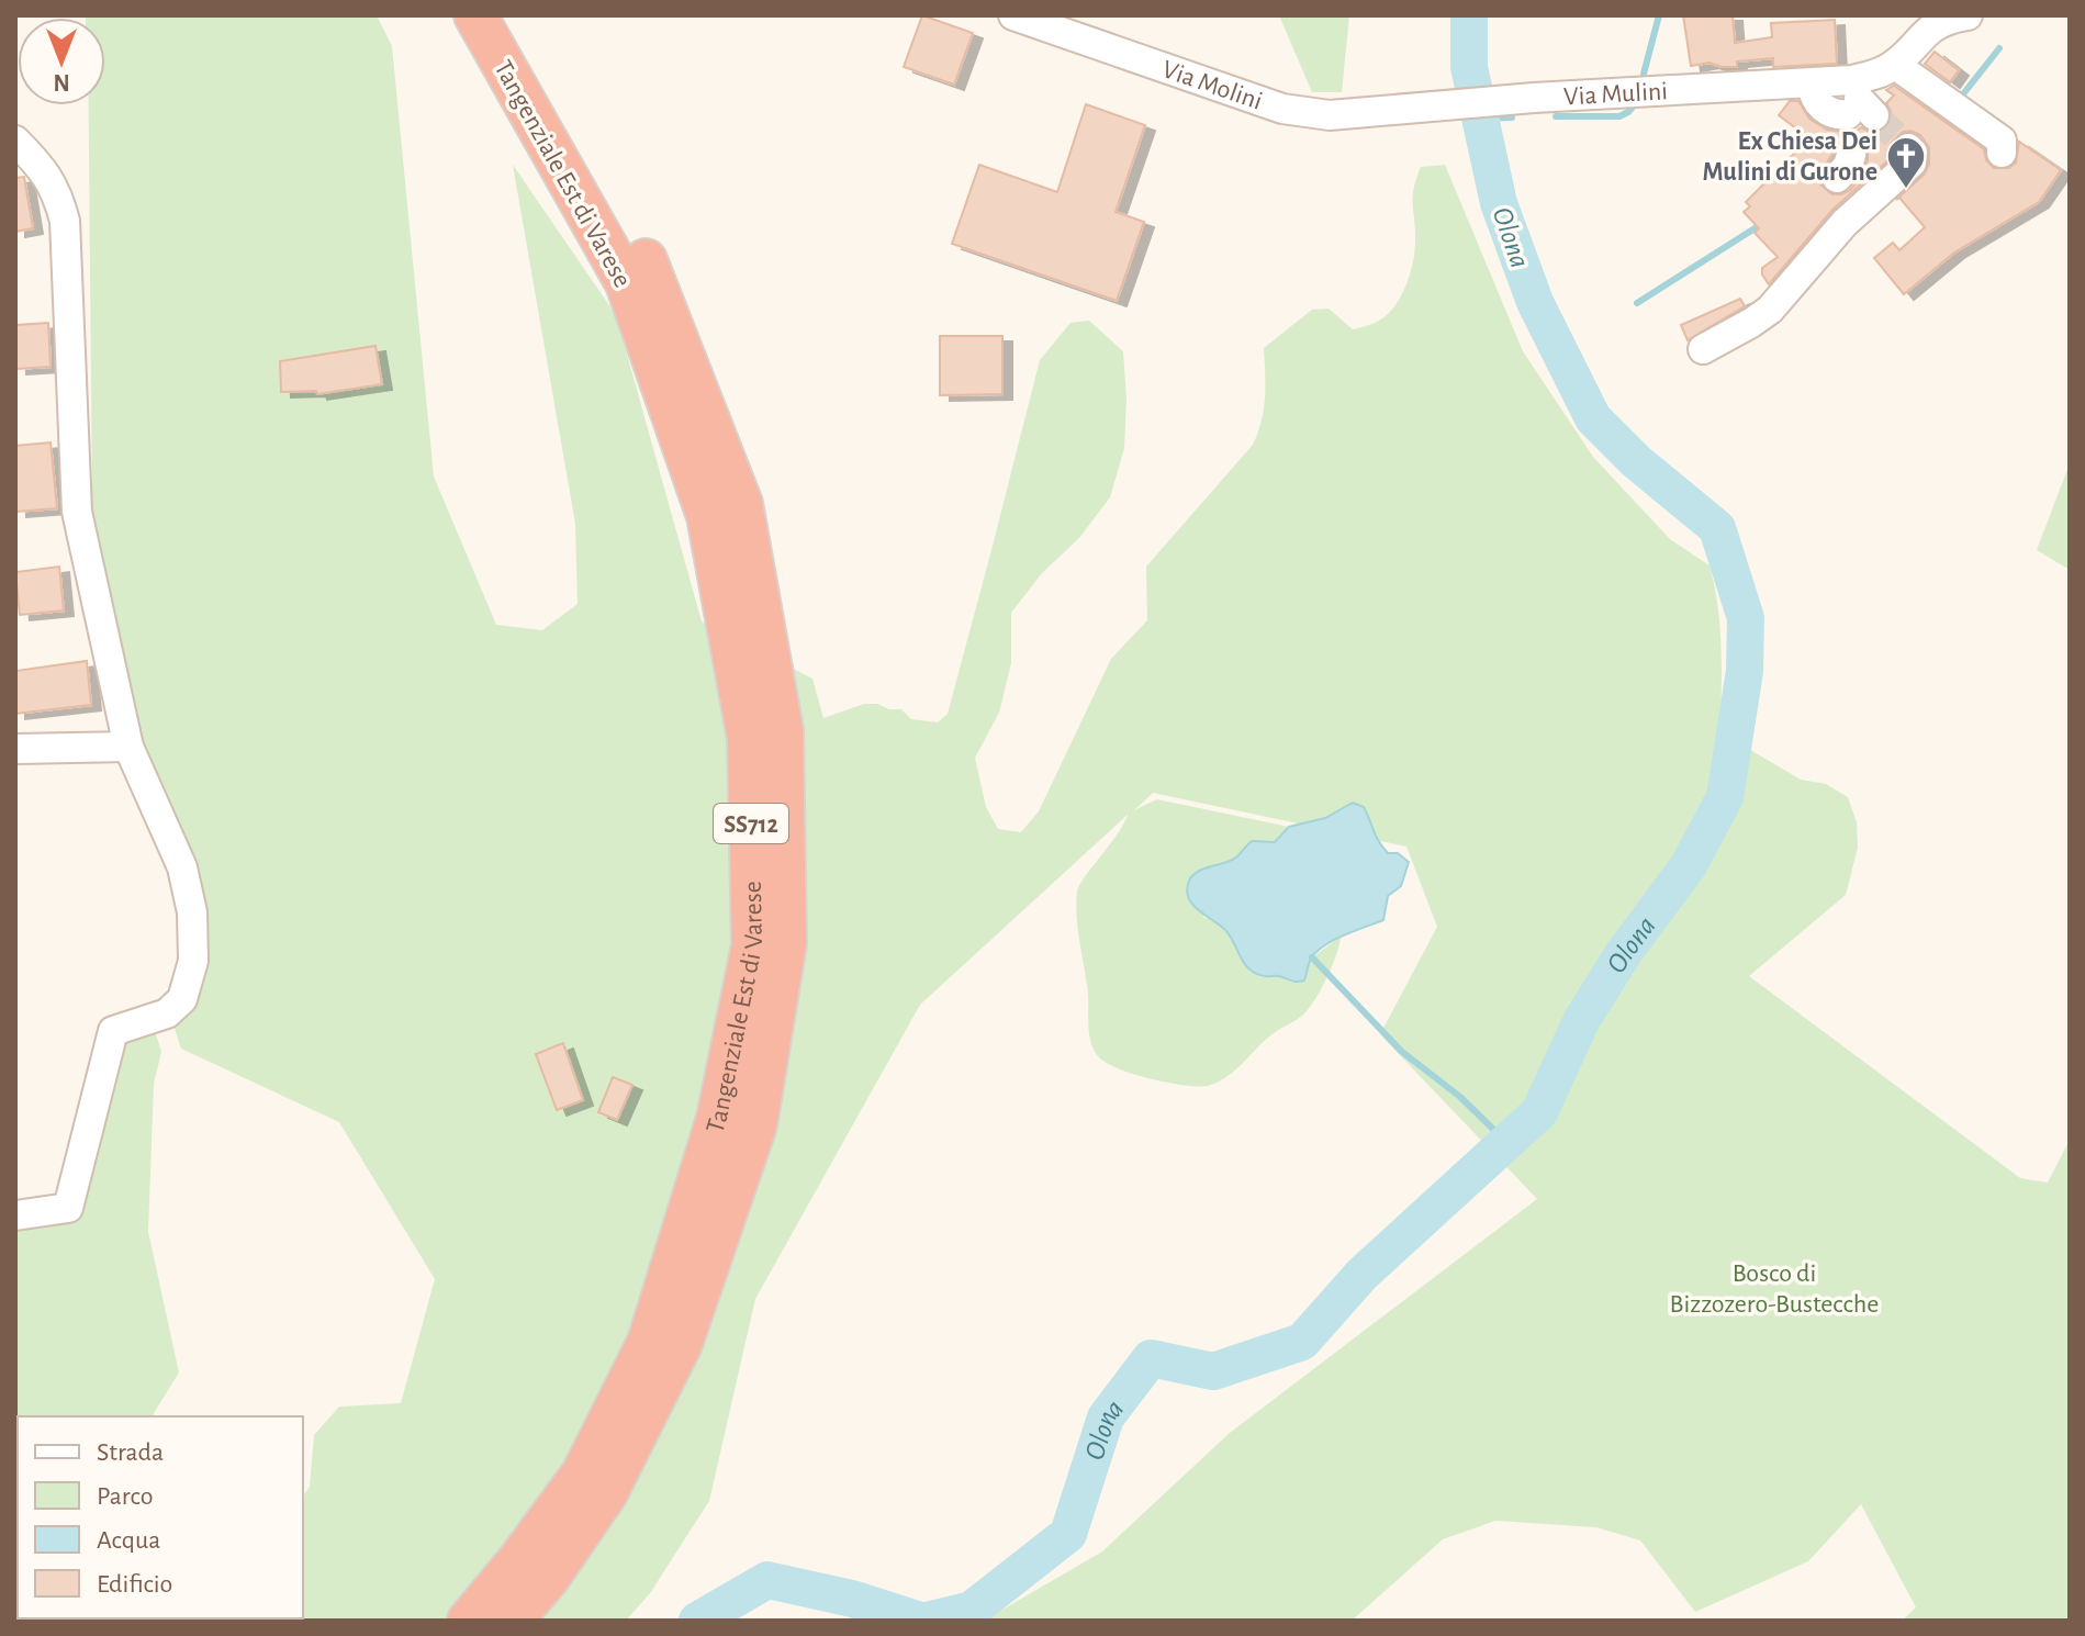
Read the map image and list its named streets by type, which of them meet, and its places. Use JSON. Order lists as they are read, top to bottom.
{
  "streets": {
    "highway": ["Tangenziale Est di Varese", "SS712"],
    "street": ["Via Molini", "Via Mulini"]
  },
  "crossings": [
    ["Via Molini", "Via Mulini"]
  ],
  "water": ["Olona"],
  "parks": ["Bosco di Bizzozero-Bustecche"],
  "places": {
    "church": ["Ex Chiesa Dei Mulini di Gurone"]
  },
  "legend": [
    "Strada",
    "Parco",
    "Acqua",
    "Edificio"
  ],
  "north": "bottom"
}
